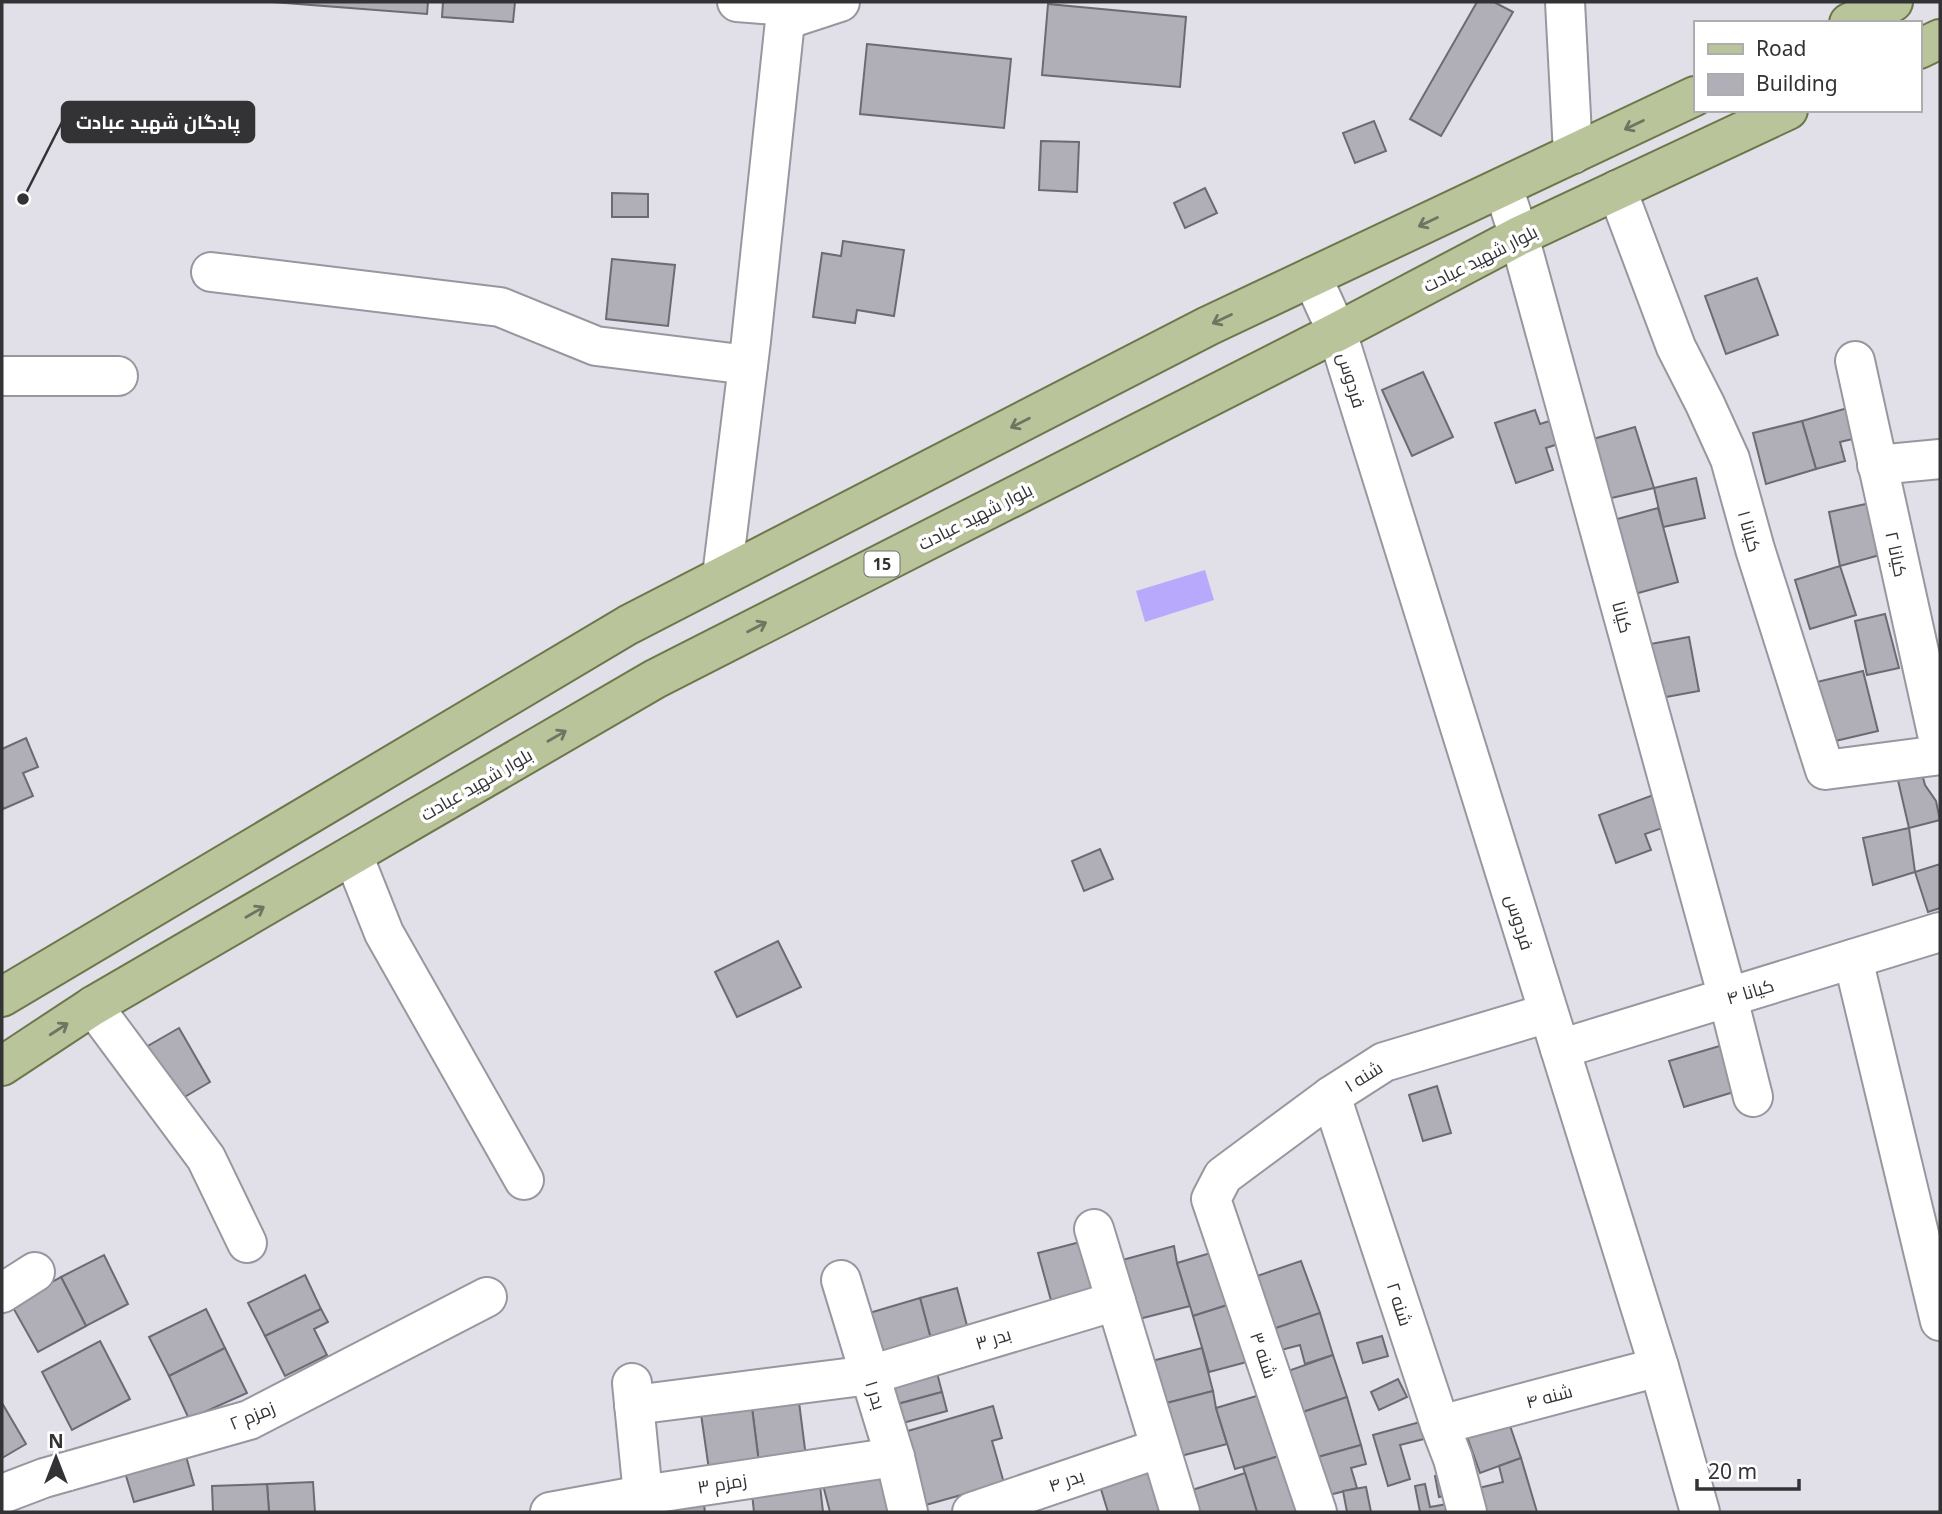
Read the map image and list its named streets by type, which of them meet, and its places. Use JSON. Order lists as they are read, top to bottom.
{
  "streets": {
    "main road": ["بلوار شهید عبادت", "15"],
    "street": [
      "فردوس",
      "کیانا ۱",
      "کیانا ۲",
      "کیانا",
      "کیانا ۴",
      "شنه ۱",
      "شنه ۲",
      "بدر ۳",
      "شنه ۳",
      "بدر ۱",
      "شنه ۴",
      "زمزم ۲",
      "بدر ۴",
      "زمزم ۳"
    ]
  },
  "crossings": [
    ["بلوار شهید عبادت", "فردوس"],
    ["بلوار شهید عبادت", "کیانا ۱"],
    ["بلوار شهید عبادت", "کیانا"],
    ["فردوس", "کیانا ۴"],
    ["فردوس", "شنه ۱"],
    ["فردوس", "شنه ۴"],
    ["کیانا", "کیانا ۴"],
    ["شنه ۱", "شنه ۲"],
    ["شنه ۱", "شنه ۳"],
    ["شنه ۲", "شنه ۴"],
    ["بدر ۳", "بدر ۱"],
    ["بدر ۳", "زمزم ۳"],
    ["بدر ۱", "زمزم ۳"]
  ],
  "places": ["پادگان شهید عبادت"],
  "legend": ["Road", "Building"],
  "scale_bar": "20 m",
  "north": "top"
}
